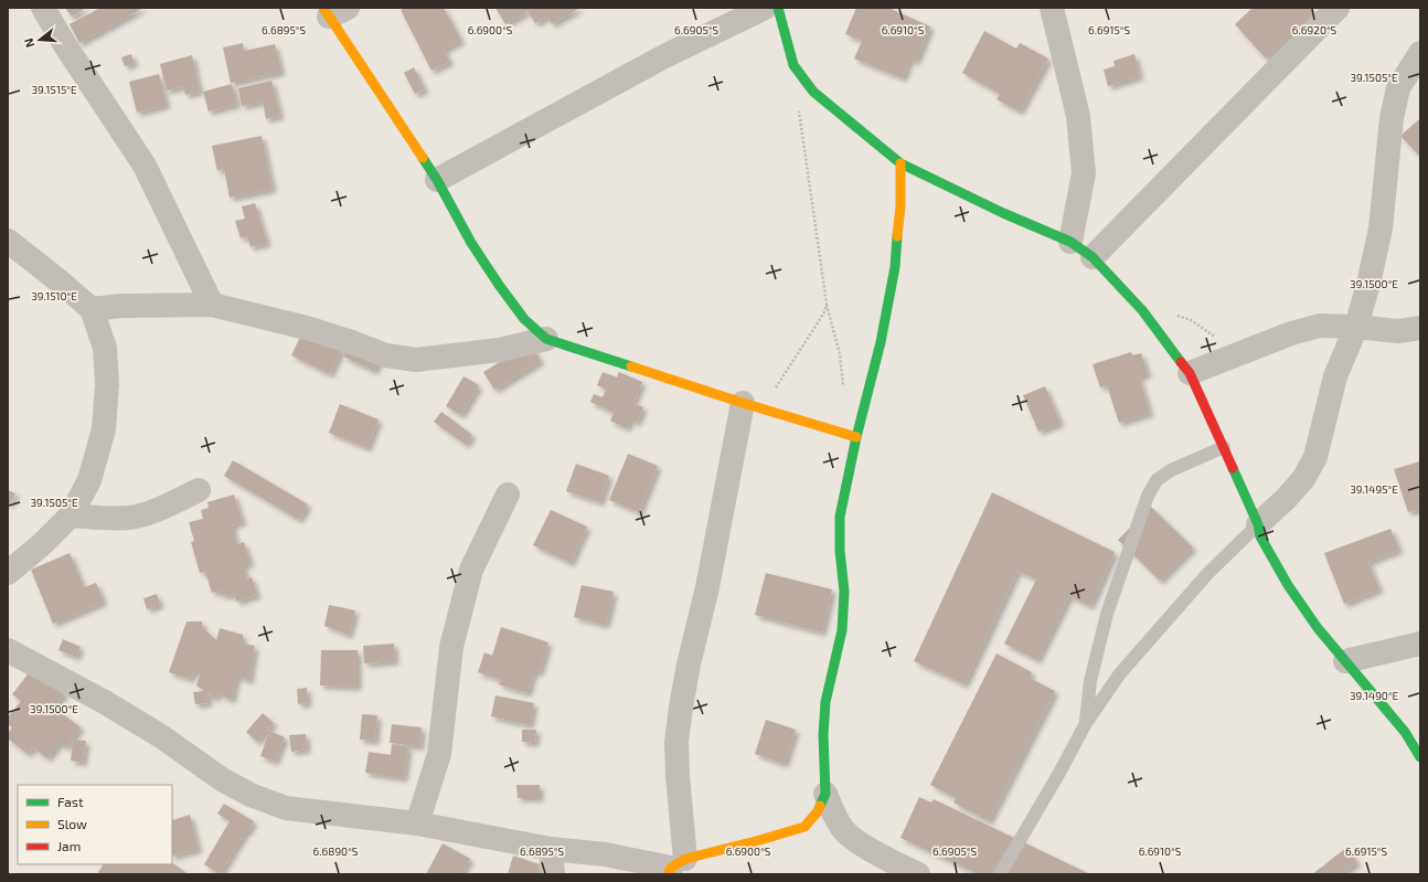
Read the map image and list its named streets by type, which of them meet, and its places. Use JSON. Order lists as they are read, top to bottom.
{
  "legend": ["Fast", "Slow", "Jam"],
  "north": "left",
  "coordinates": [
    "6.6895°S",
    "6.6900°S",
    "6.6905°S",
    "6.6910°S",
    "6.6915°S",
    "6.6920°S",
    "39.1505°E",
    "39.1515°E",
    "39.1500°E",
    "39.1510°E",
    "39.1495°E",
    "39.1490°E",
    "6.6890°S"
  ]
}
